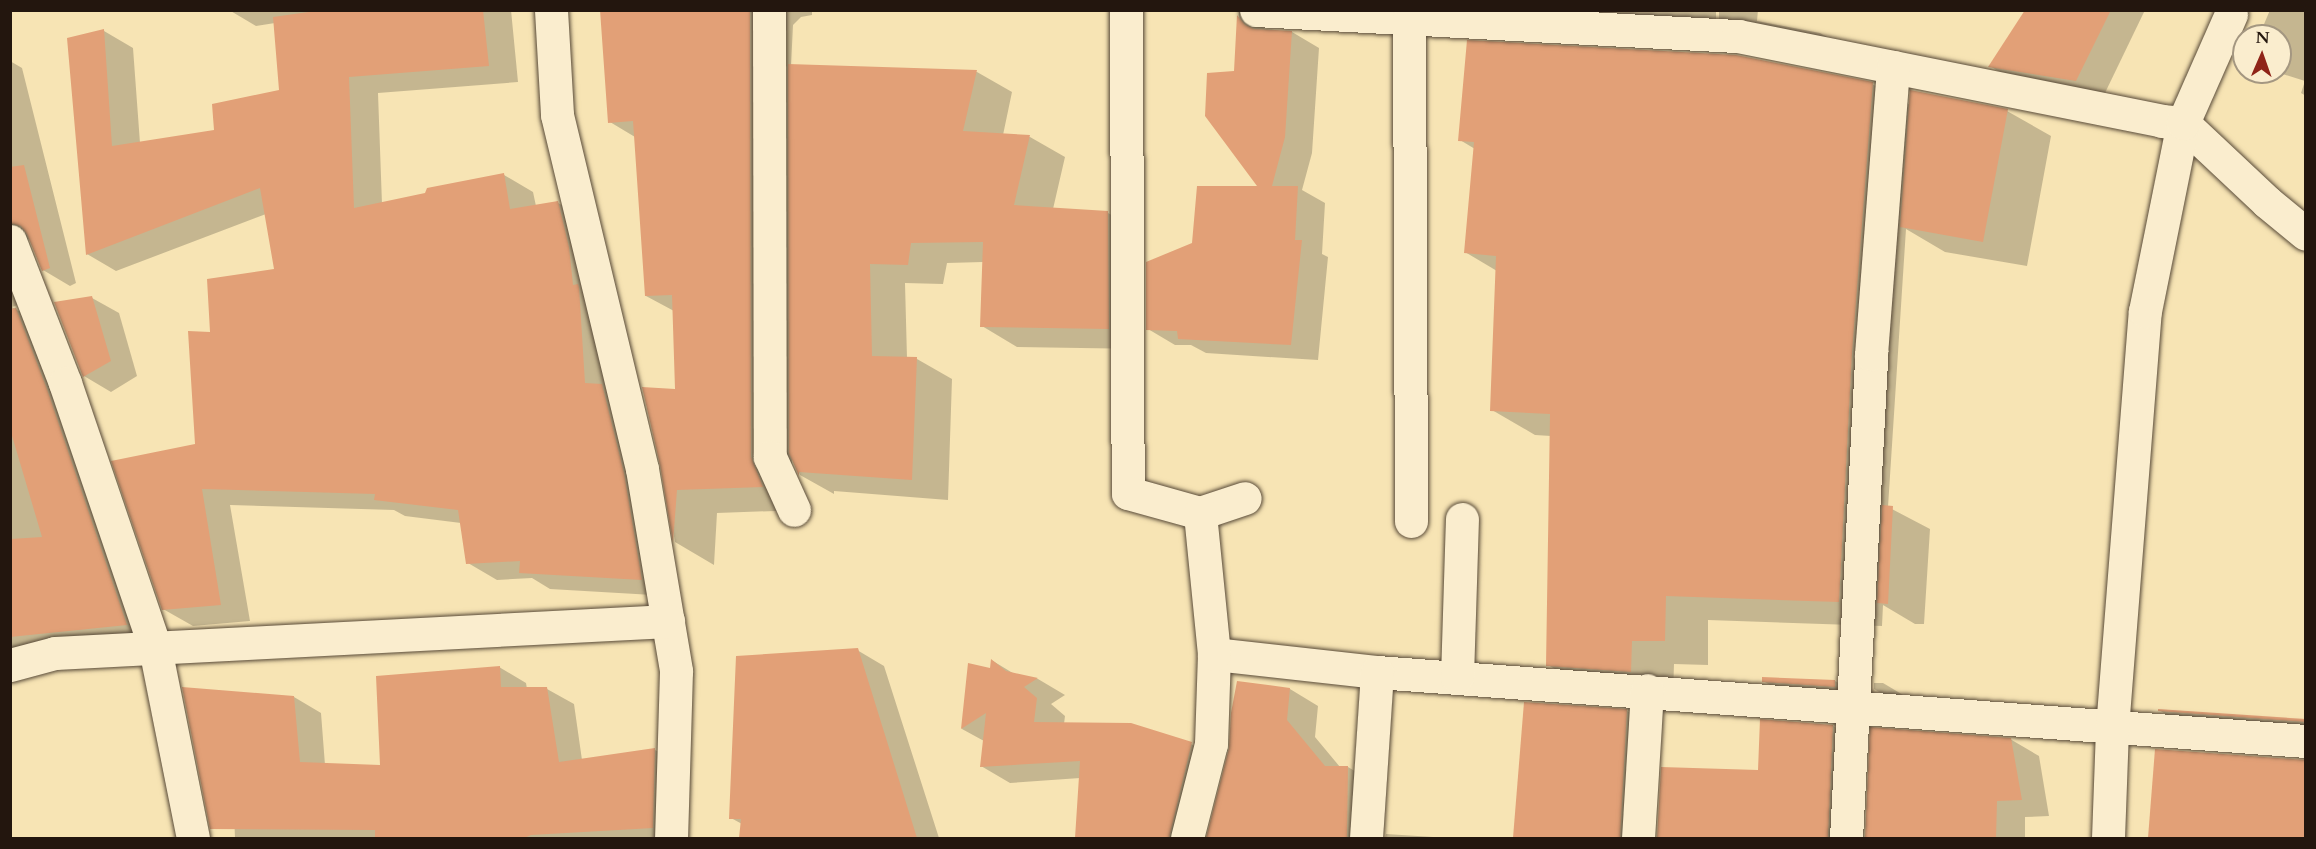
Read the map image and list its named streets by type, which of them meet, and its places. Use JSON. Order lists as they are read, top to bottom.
{
  "north": "top"
}
